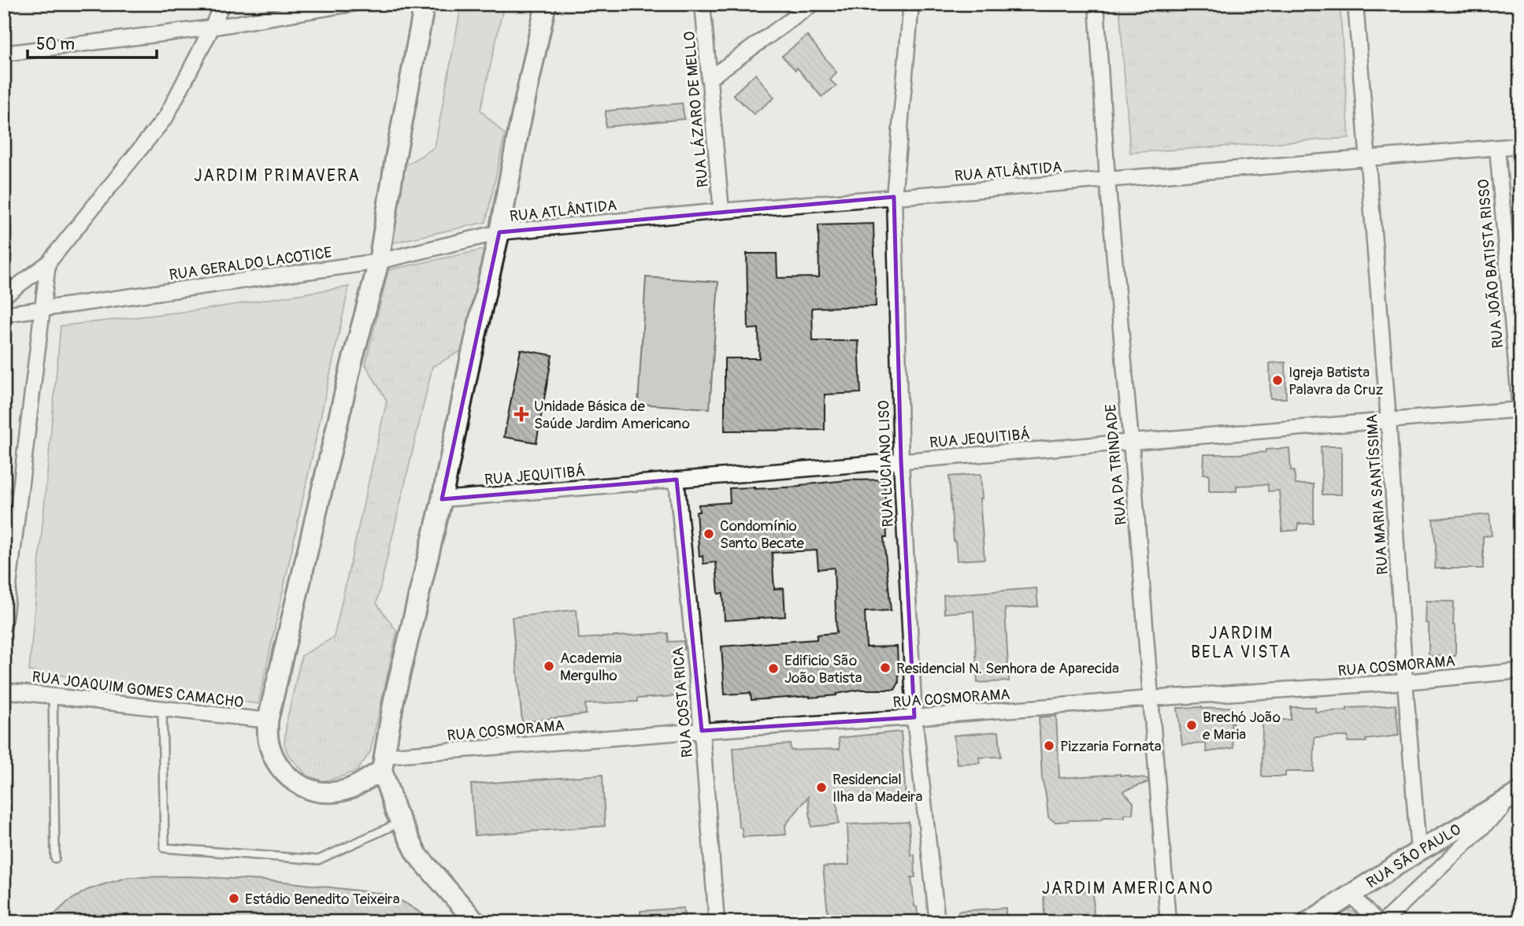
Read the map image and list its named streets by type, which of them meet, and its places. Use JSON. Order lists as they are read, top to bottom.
{
  "streets": {
    "main road": ["RUA SÃO PAULO"],
    "street": [
      "RUA LÁZARO DE MELLO",
      "RUA ATLÂNTIDA",
      "RUA GERALDO LACOTICE",
      "RUA JOÃO BATISTA RISSO",
      "RUA JEQUITIBÁ",
      "RUA LUCIANO LISO",
      "RUA DA TRINDADE",
      "RUA MARIA SANTÍSSIMA",
      "RUA COSMORAMA",
      "RUA JOAQUIM GOMES CAMACHO",
      "RUA COSTA RICA"
    ]
  },
  "crossings": [
    ["RUA LÁZARO DE MELLO", "RUA ATLÂNTIDA"],
    ["RUA ATLÂNTIDA", "RUA GERALDO LACOTICE"],
    ["RUA ATLÂNTIDA", "RUA JOÃO BATISTA RISSO"],
    ["RUA ATLÂNTIDA", "RUA LUCIANO LISO"],
    ["RUA ATLÂNTIDA", "RUA DA TRINDADE"],
    ["RUA ATLÂNTIDA", "RUA MARIA SANTÍSSIMA"],
    ["RUA JOÃO BATISTA RISSO", "RUA JEQUITIBÁ"],
    ["RUA JEQUITIBÁ", "RUA LUCIANO LISO"],
    ["RUA JEQUITIBÁ", "RUA DA TRINDADE"],
    ["RUA JEQUITIBÁ", "RUA MARIA SANTÍSSIMA"],
    ["RUA JEQUITIBÁ", "RUA COSTA RICA"],
    ["RUA LUCIANO LISO", "RUA COSMORAMA"],
    ["RUA DA TRINDADE", "RUA COSMORAMA"],
    ["RUA MARIA SANTÍSSIMA", "RUA COSMORAMA"],
    ["RUA MARIA SANTÍSSIMA", "RUA SÃO PAULO"],
    ["RUA COSMORAMA", "RUA COSTA RICA"]
  ],
  "districts": ["JARDIM PRIMAVERA", "JARDIM BELA VISTA", "JARDIM AMERICANO"],
  "places": {
    "other": [
      "Igreja Batista Palavra da Cruz",
      "Condomínio Santo Becate",
      "Academia Mergulho",
      "Residencial N. Senhora de Aparecida",
      "Edificio São João Batista",
      "Brechó João e Maria",
      "Pizzaria Fornata",
      "Residencial Ilha da Madeira",
      "Estádio Benedito Teixeira"
    ],
    "health": ["Unidade Básica de Saúde Jardim Americano"]
  },
  "scale_bar": "50 m"
}
